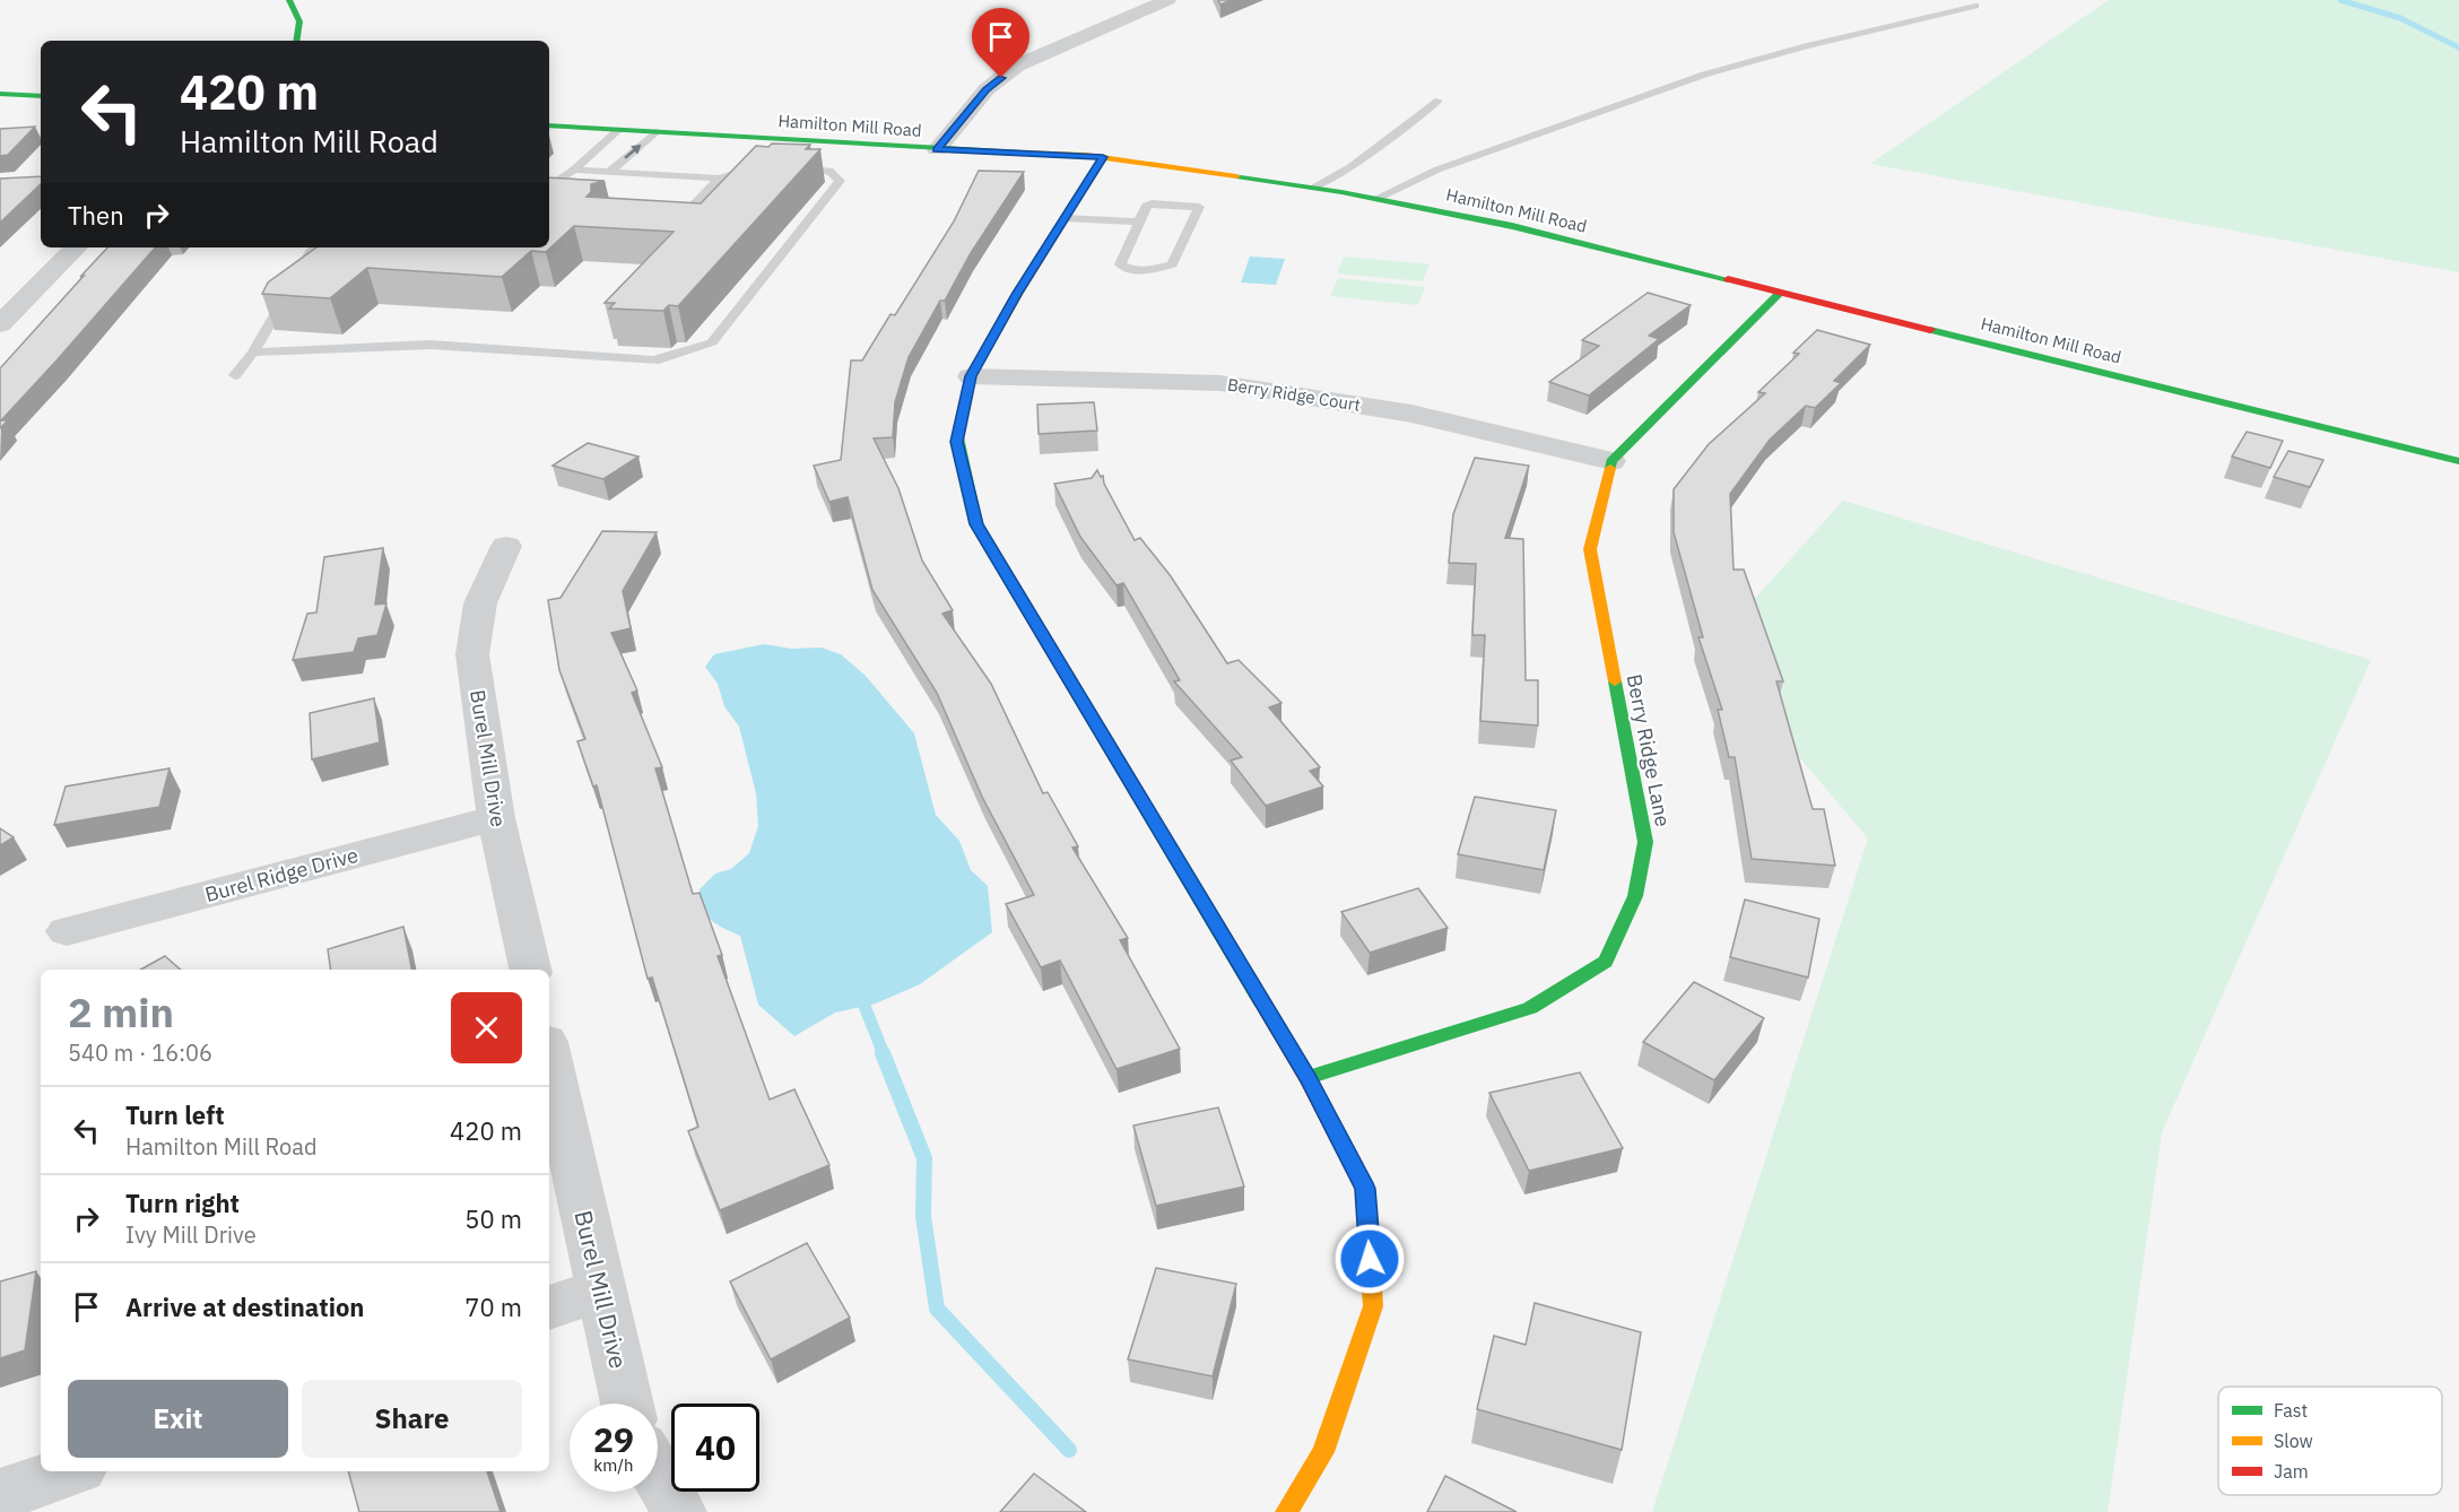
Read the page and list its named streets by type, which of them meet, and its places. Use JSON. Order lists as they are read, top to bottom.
{
  "streets": {
    "street": [
      "Hamilton Mill Road",
      "Berry Ridge Court",
      "Berry Ridge Lane",
      "Burel Mill Drive",
      "Burel Ridge Drive"
    ]
  },
  "crossings": [
    ["Berry Ridge Court", "Berry Ridge Lane"],
    ["Burel Mill Drive", "Burel Ridge Drive"]
  ],
  "legend": ["Fast", "Slow", "Jam"],
  "page": {
    "turn": ["420 m", "Hamilton Mill Road"],
    "then": "Then",
    "heading": ["2 min", "540 m · 16:06"],
    "list": [
      {
        "name": "Turn left",
        "note": "Hamilton Mill Road",
        "value": "420 m"
      },
      {
        "name": "Turn right",
        "note": "Ivy Mill Drive",
        "value": "50 m"
      },
      {
        "name": "Arrive at destination",
        "value": "70 m"
      }
    ],
    "buttons": ["Exit", "Share"],
    "speed": "29 km/h",
    "limit": "40"
  }
}
